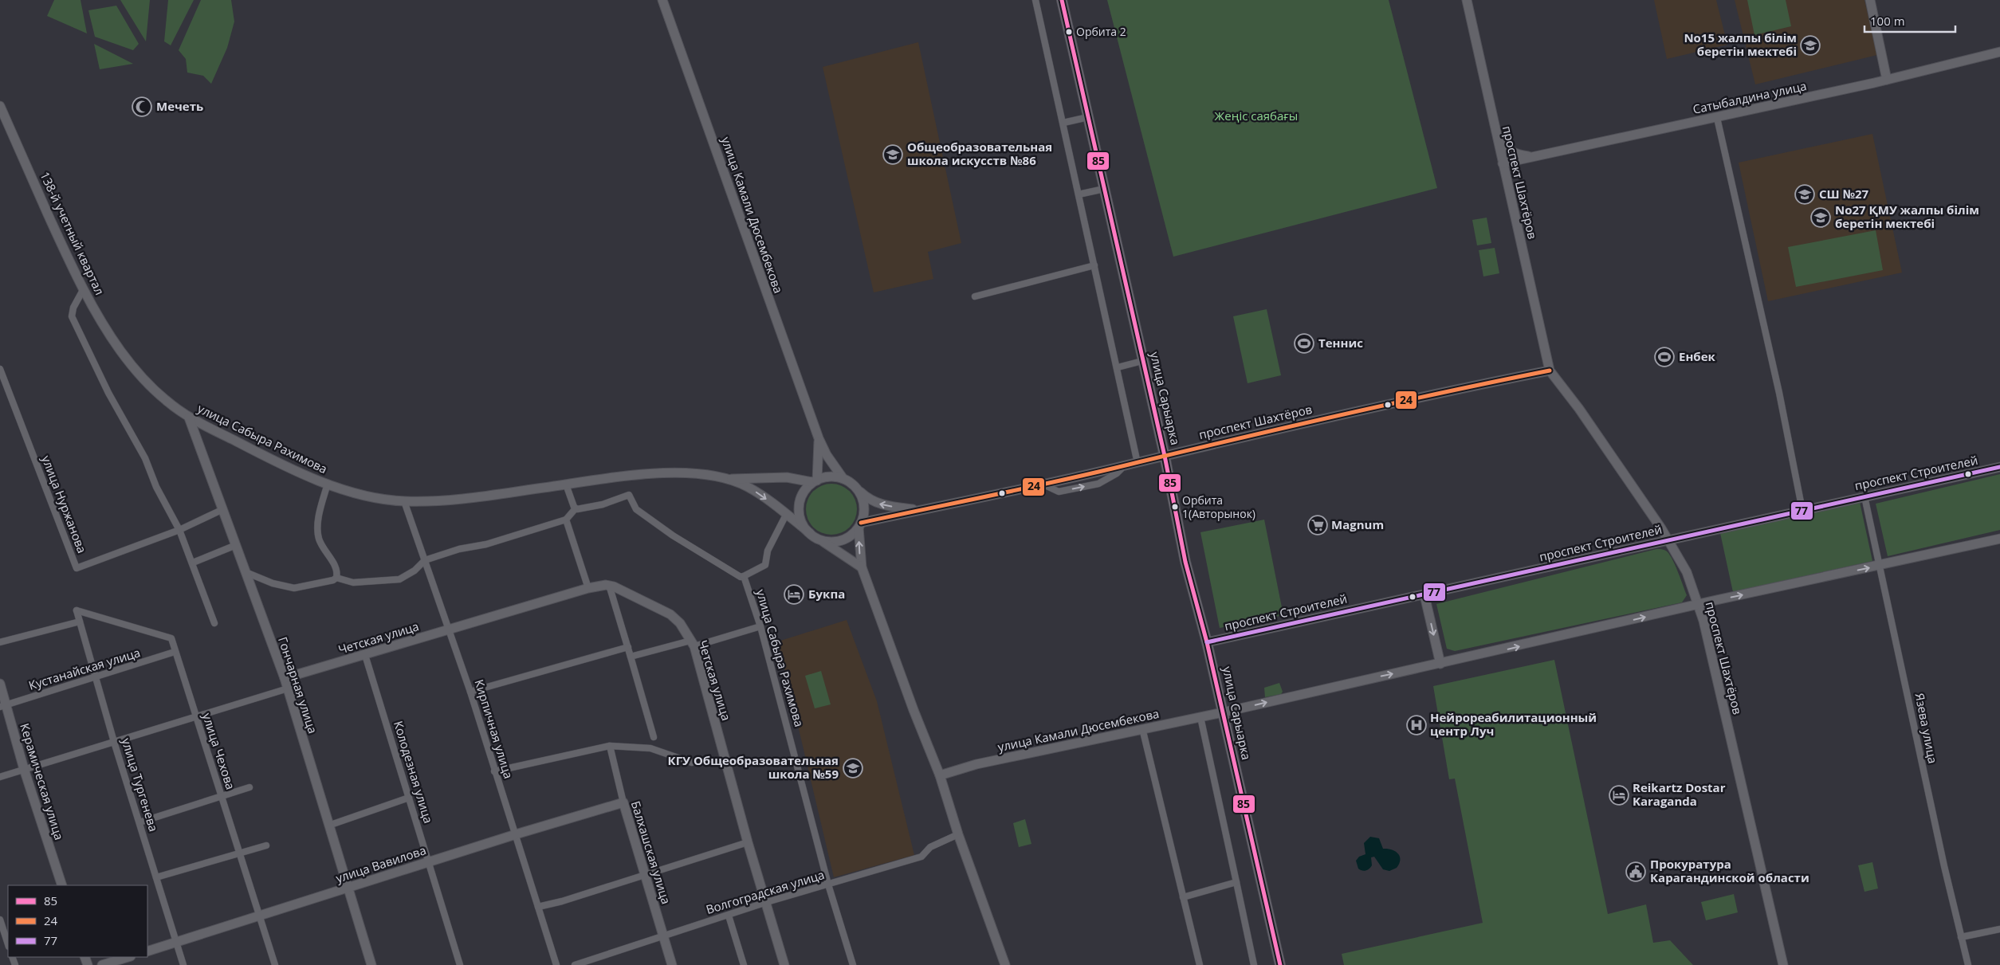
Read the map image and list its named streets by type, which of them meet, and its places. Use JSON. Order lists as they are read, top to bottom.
{
  "streets": {
    "main road": [
      "Сатыбалдина улица",
      "проспект Шахтёров",
      "улица Камали Дюсембекова",
      "138-й учетный квартал",
      "улица Сарыарка",
      "улица Сабыра Рахимова",
      "проспект Строителей",
      "Четская улица",
      "Гончарная улица",
      "Керамическая улица",
      "Балхашская улица",
      "улица Вавилова"
    ],
    "street": [
      "улица Нуржанова",
      "Кустанайская улица",
      "Язева улица",
      "Кирпичная улица",
      "улица Чехова",
      "Колодезная улица",
      "улица Тургенева",
      "Волгоградская улица"
    ]
  },
  "crossings": [
    ["Сатыбалдина улица", "проспект Шахтёров"],
    ["проспект Шахтёров", "улица Камали Дюсембекова"],
    ["проспект Шахтёров", "улица Сарыарка"],
    ["проспект Шахтёров", "проспект Строителей"],
    ["улица Камали Дюсембекова", "улица Сарыарка"],
    ["138-й учетный квартал", "улица Сабыра Рахимова"],
    ["улица Сарыарка", "проспект Строителей"],
    ["улица Сабыра Рахимова", "Гончарная улица"],
    ["улица Сабыра Рахимова", "Кирпичная улица"],
    ["улица Сабыра Рахимова", "Волгоградская улица"],
    ["проспект Строителей", "Язева улица"],
    ["улица Нуржанова", "Гончарная улица"],
    ["Четская улица", "Гончарная улица"],
    ["Четская улица", "Кирпичная улица"],
    ["Четская улица", "Колодезная улица"],
    ["Четская улица", "Волгоградская улица"],
    ["Кустанайская улица", "улица Чехова"],
    ["Кустанайская улица", "Керамическая улица"],
    ["Кустанайская улица", "улица Тургенева"],
    ["Гончарная улица", "улица Вавилова"],
    ["Кирпичная улица", "улица Вавилова"],
    ["улица Чехова", "улица Тургенева"],
    ["улица Чехова", "улица Вавилова"],
    ["Колодезная улица", "улица Вавилова"],
    ["улица Тургенева", "улица Вавилова"],
    ["Балхашская улица", "улица Вавилова"],
    ["Балхашская улица", "Волгоградская улица"]
  ],
  "parks": ["Жеңіс саябағы"],
  "places": {
    "other": ["Орбита 2", "Орбита 1(Авторынок)"],
    "school or university": [
      "No15 жалпы білім беретін мектебі",
      "Общеобразовательная школа искусств №86",
      "СШ №27",
      "No27 ҚМУ жалпы білім беретін мектебі",
      "КГУ Общеобразовательная школа №59"
    ],
    "mosque": ["Мечеть"],
    "sports": ["Теннис", "Енбек"],
    "supermarket": ["Magnum"],
    "hotel": ["Букпа", "Reikartz Dostar Karaganda"],
    "hospital": ["Нейрореабилитационный центр Луч"],
    "public building": ["Прокуратура Карагандинской области"]
  },
  "lines": ["transit line 85", "transit line 24", "transit line 77"],
  "legend": ["85", "24", "77"],
  "scale_bar": "100 m"
}
